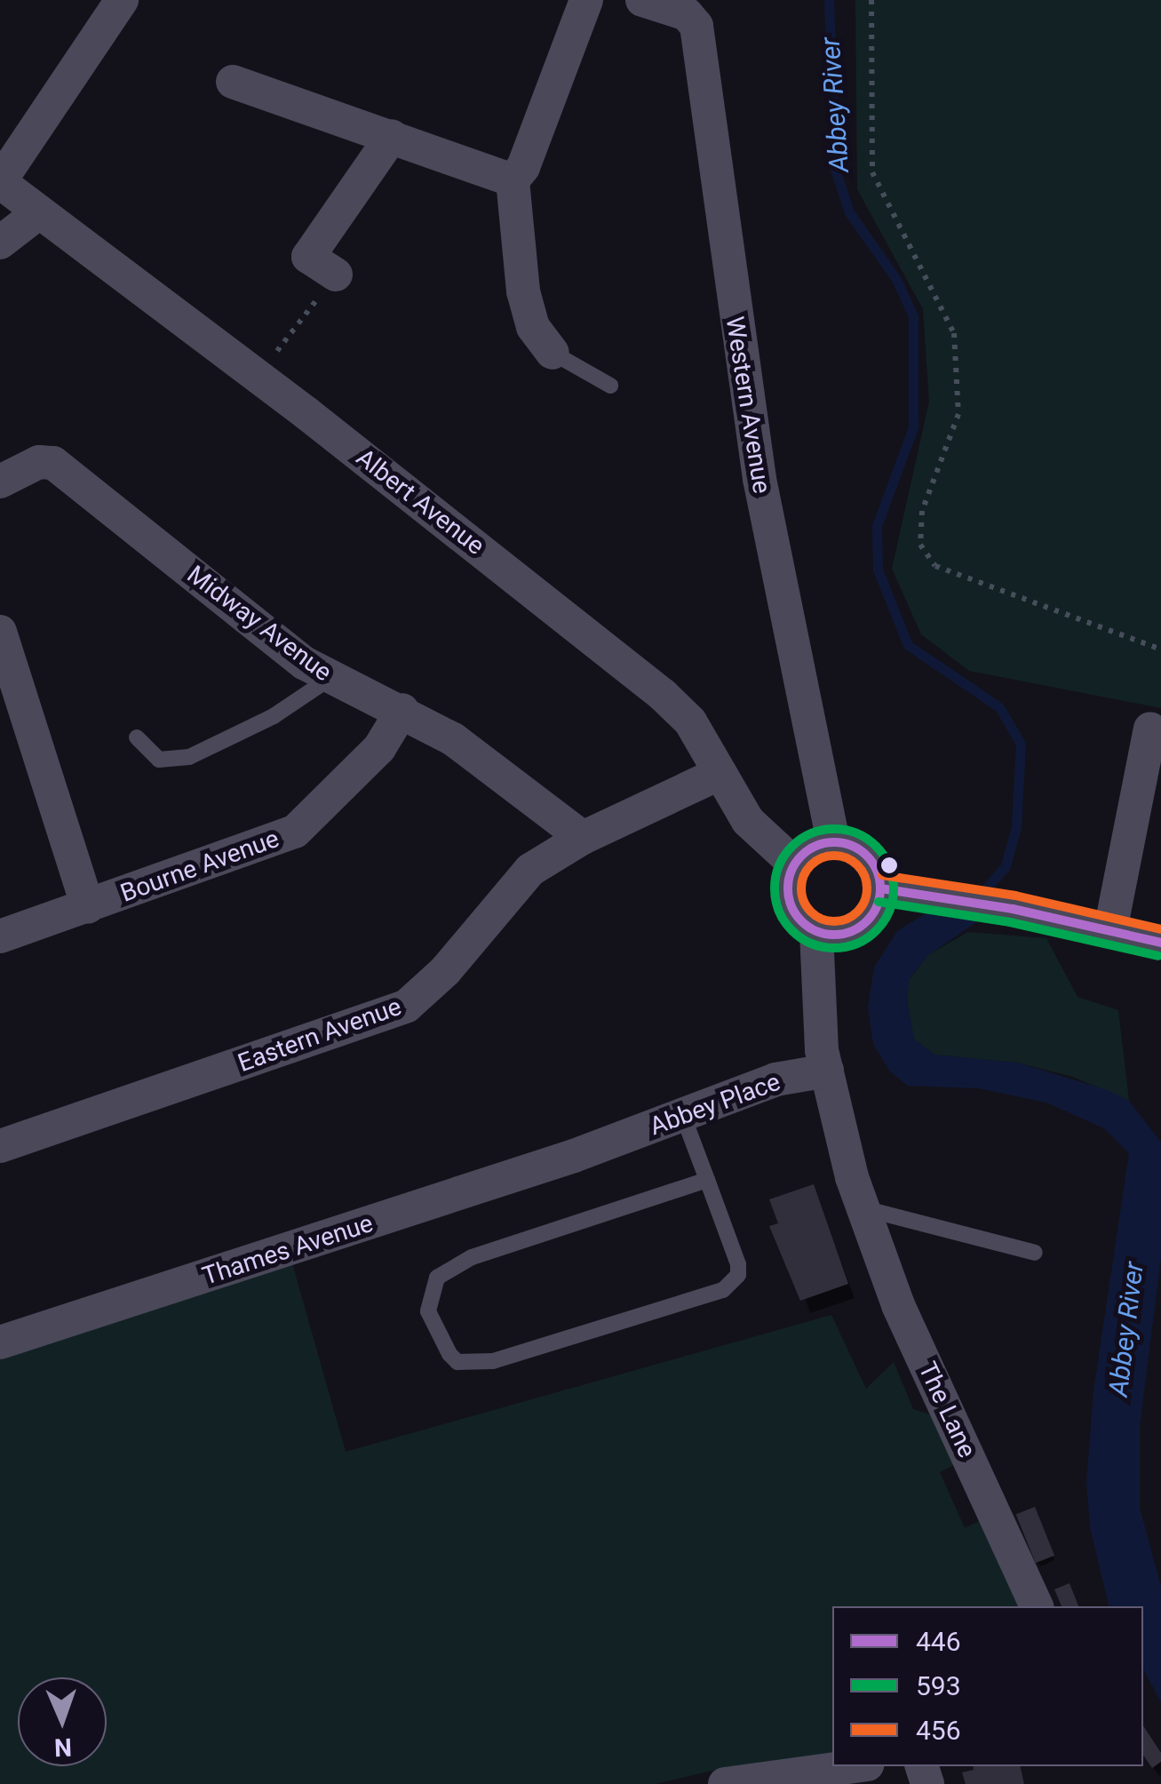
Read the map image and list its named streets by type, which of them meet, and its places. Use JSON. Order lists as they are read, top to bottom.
{
  "streets": {
    "street": [
      "Western Avenue",
      "Albert Avenue",
      "Midway Avenue",
      "Bourne Avenue",
      "Eastern Avenue",
      "Abbey Place",
      "Thames Avenue",
      "The Lane"
    ]
  },
  "crossings": [
    ["Western Avenue", "Albert Avenue"],
    ["Midway Avenue", "Bourne Avenue"],
    ["Midway Avenue", "Eastern Avenue"],
    ["Abbey Place", "Thames Avenue"],
    ["Abbey Place", "The Lane"]
  ],
  "water": ["Abbey River"],
  "lines": ["transit line 593", "transit line 446", "transit line 456"],
  "legend": ["446", "593", "456"],
  "north": "bottom"
}
